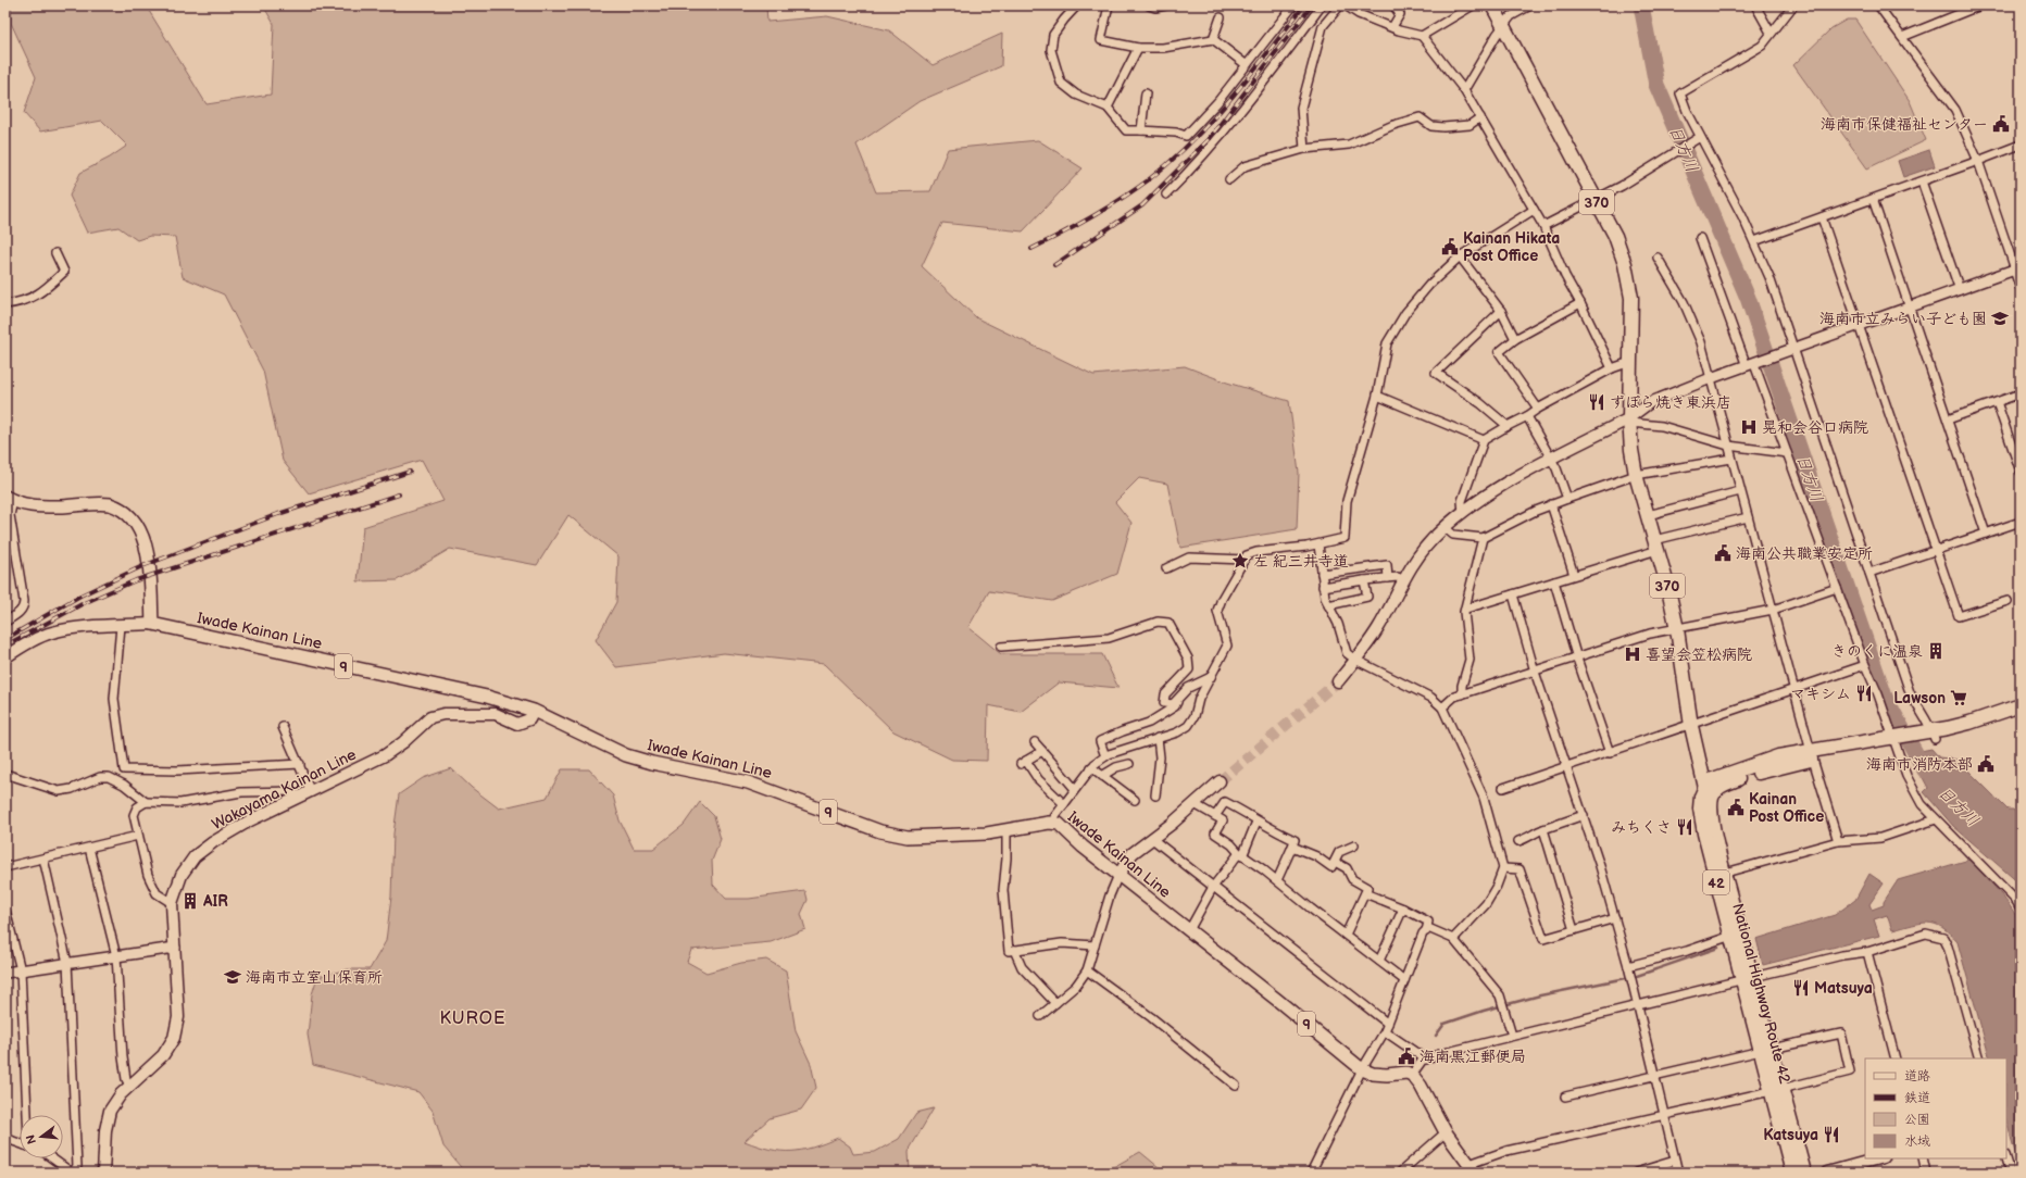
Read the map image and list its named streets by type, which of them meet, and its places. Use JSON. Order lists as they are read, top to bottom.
{
  "streets": {
    "highway": ["370", "42", "National Highway Route 42"],
    "main road": ["Iwade Kainan Line", "9", "Wakayama Kainan Line"]
  },
  "crossings": [
    ["370", "National Highway Route 42"],
    ["Iwade Kainan Line", "Wakayama Kainan Line"]
  ],
  "districts": ["KUROE"],
  "water": ["日方川"],
  "places": {
    "public building": [
      "海南市保健福祉センター",
      "Kainan Hikata Post Office",
      "海南公共職業安定所",
      "海南市消防本部",
      "Kainan Post Office",
      "海南黒江郵便局"
    ],
    "school or university": ["海南市立みらい子ども園", "海南市立室山保育所"],
    "restaurant": [
      "ずぼら焼き東浜店",
      "マキシム",
      "みちくさ",
      "Matsuya",
      "Katsuya"
    ],
    "hospital": ["晃和会谷口病院", "喜望会笠松病院"],
    "place": ["左 紀三井寺道"],
    "building": ["きのくに温泉", "AIR"],
    "supermarket": ["Lawson"]
  },
  "legend": [
    "道路",
    "鉄道",
    "公園",
    "水域"
  ],
  "north": "left"
}
